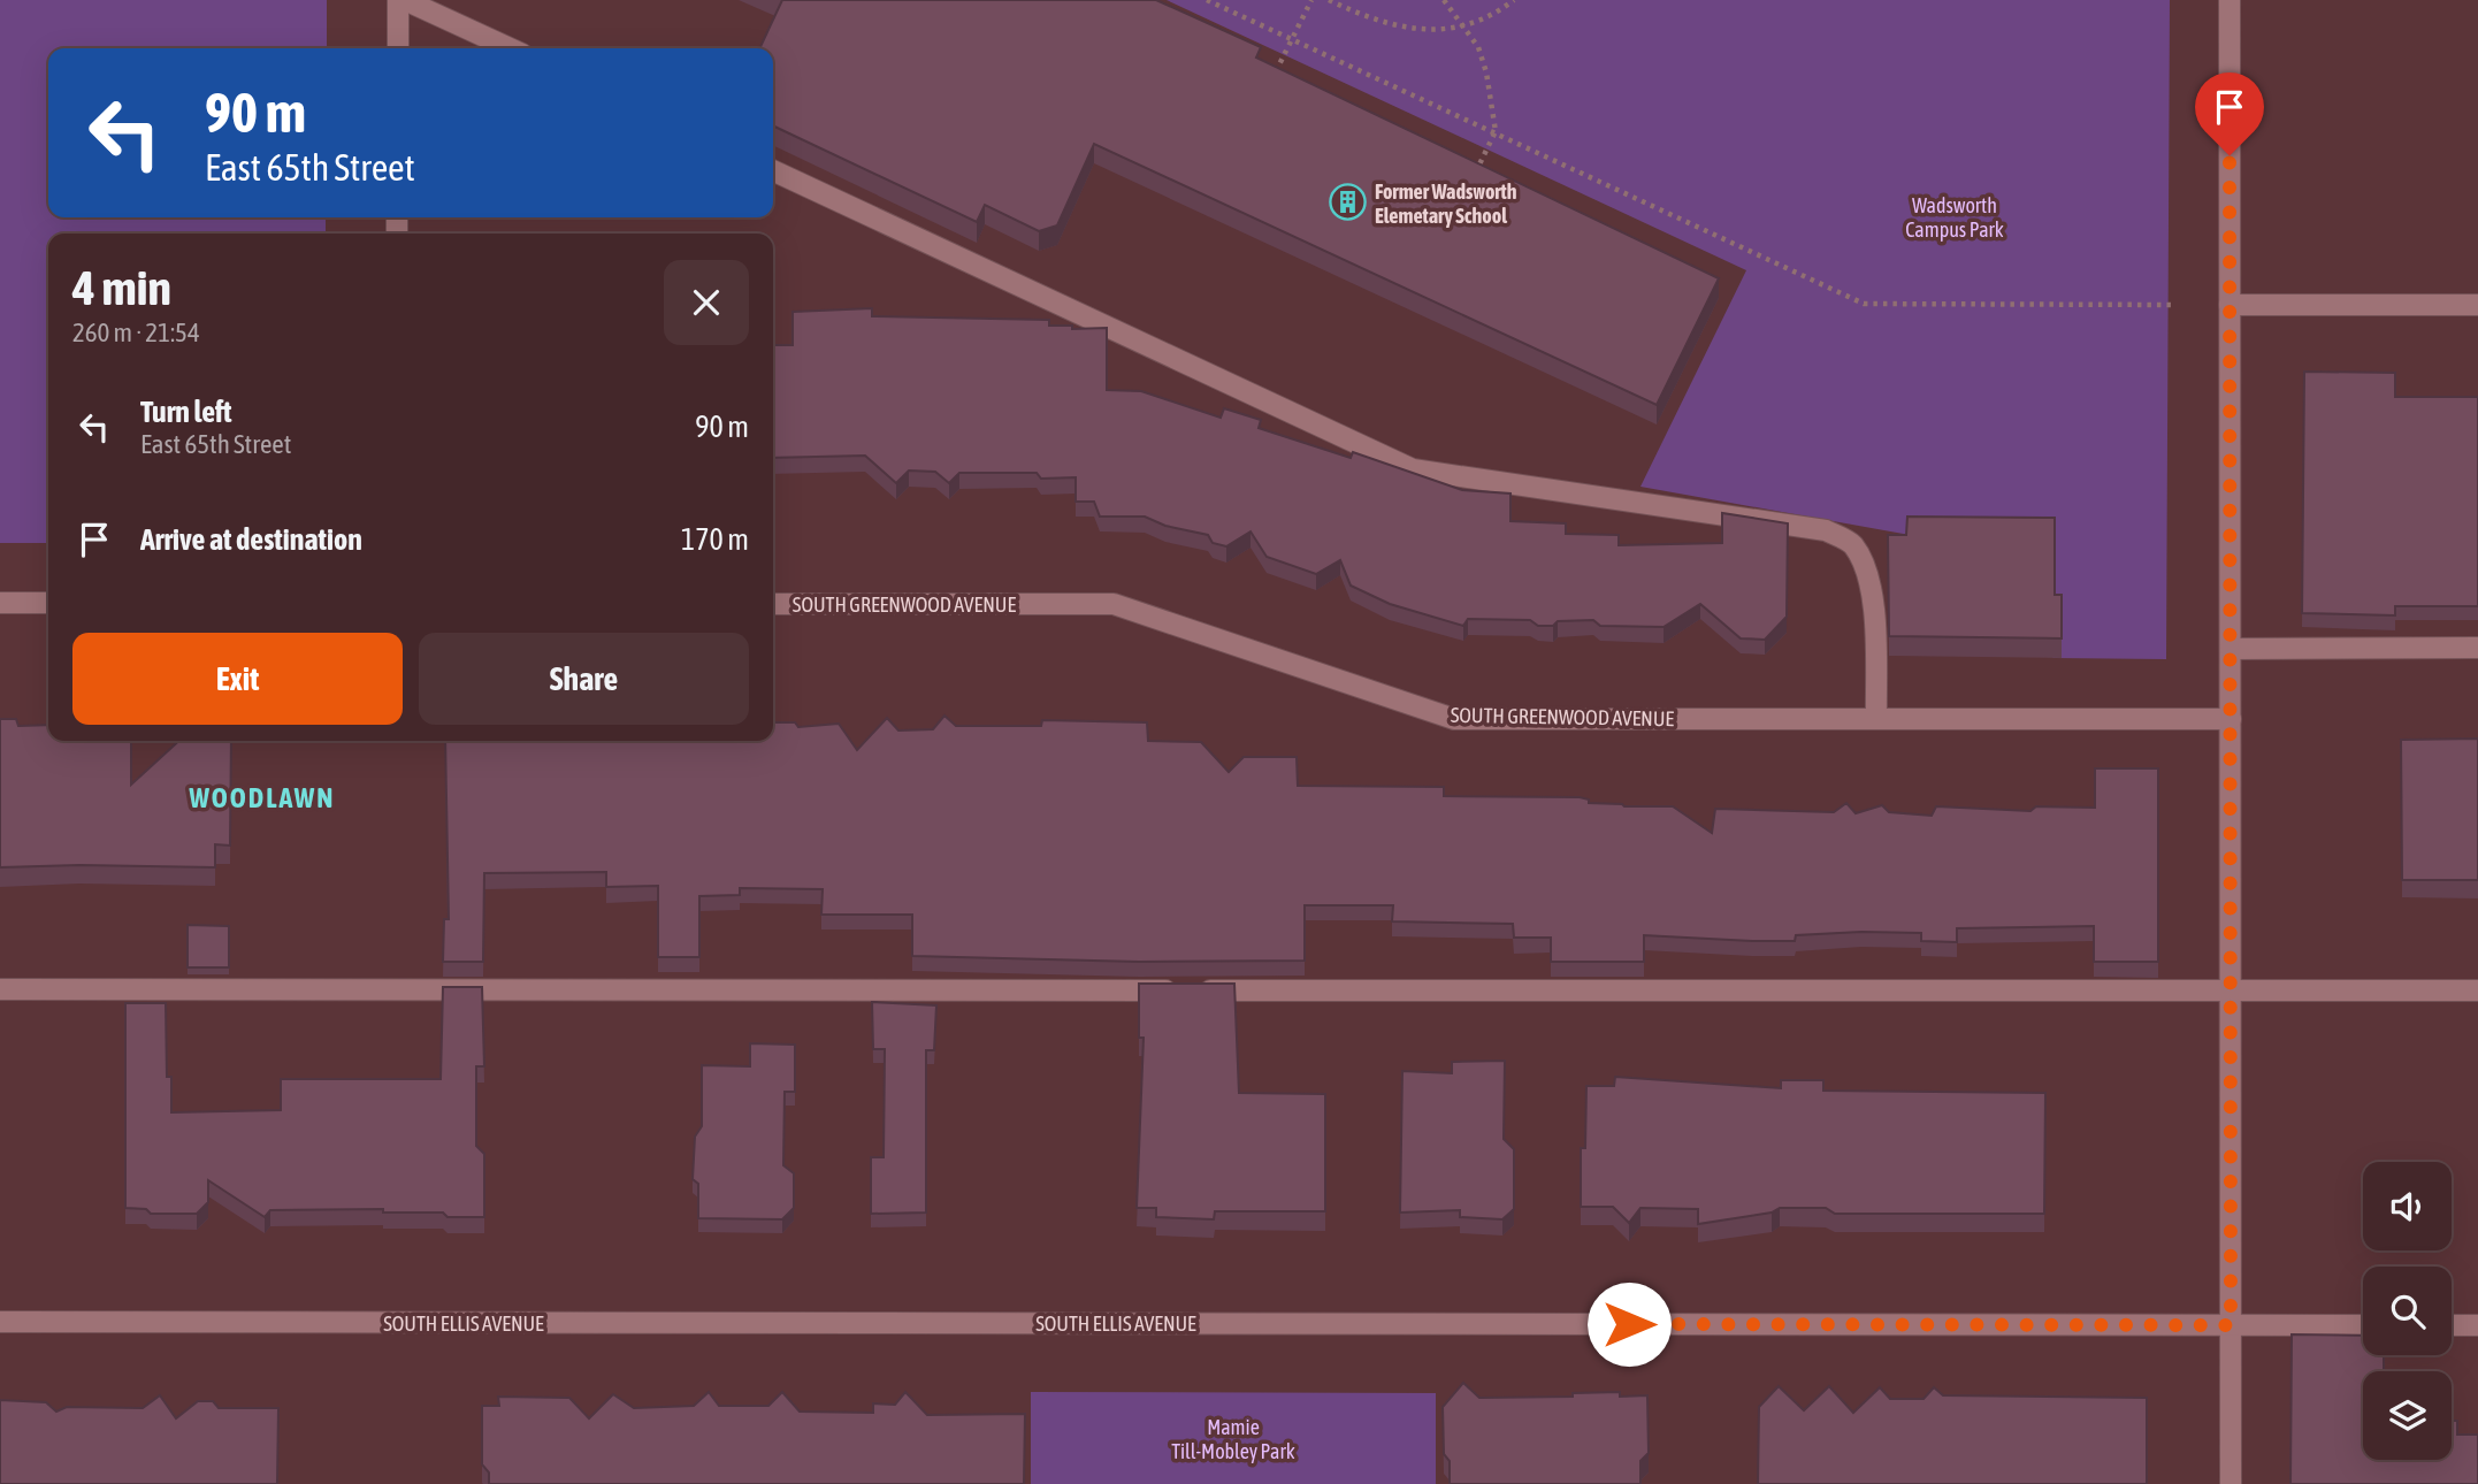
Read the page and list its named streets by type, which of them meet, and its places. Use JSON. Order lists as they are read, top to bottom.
{
  "streets": {
    "street": ["SOUTH GREENWOOD AVENUE", "SOUTH ELLIS AVENUE"]
  },
  "districts": ["WOODLAWN"],
  "parks": ["Wadsworth Campus Park", "Mamie Till-Mobley Park"],
  "places": {
    "building": ["Former Wadsworth Elemetary School"]
  },
  "page": {
    "turn": ["90 m", "East 65th Street"],
    "heading": ["4 min", "260 m · 21:54"],
    "list": [
      {
        "name": "Turn left",
        "note": "East 65th Street",
        "value": "90 m"
      },
      {
        "name": "Arrive at destination",
        "value": "170 m"
      }
    ],
    "buttons": ["Exit", "Share"]
  }
}
